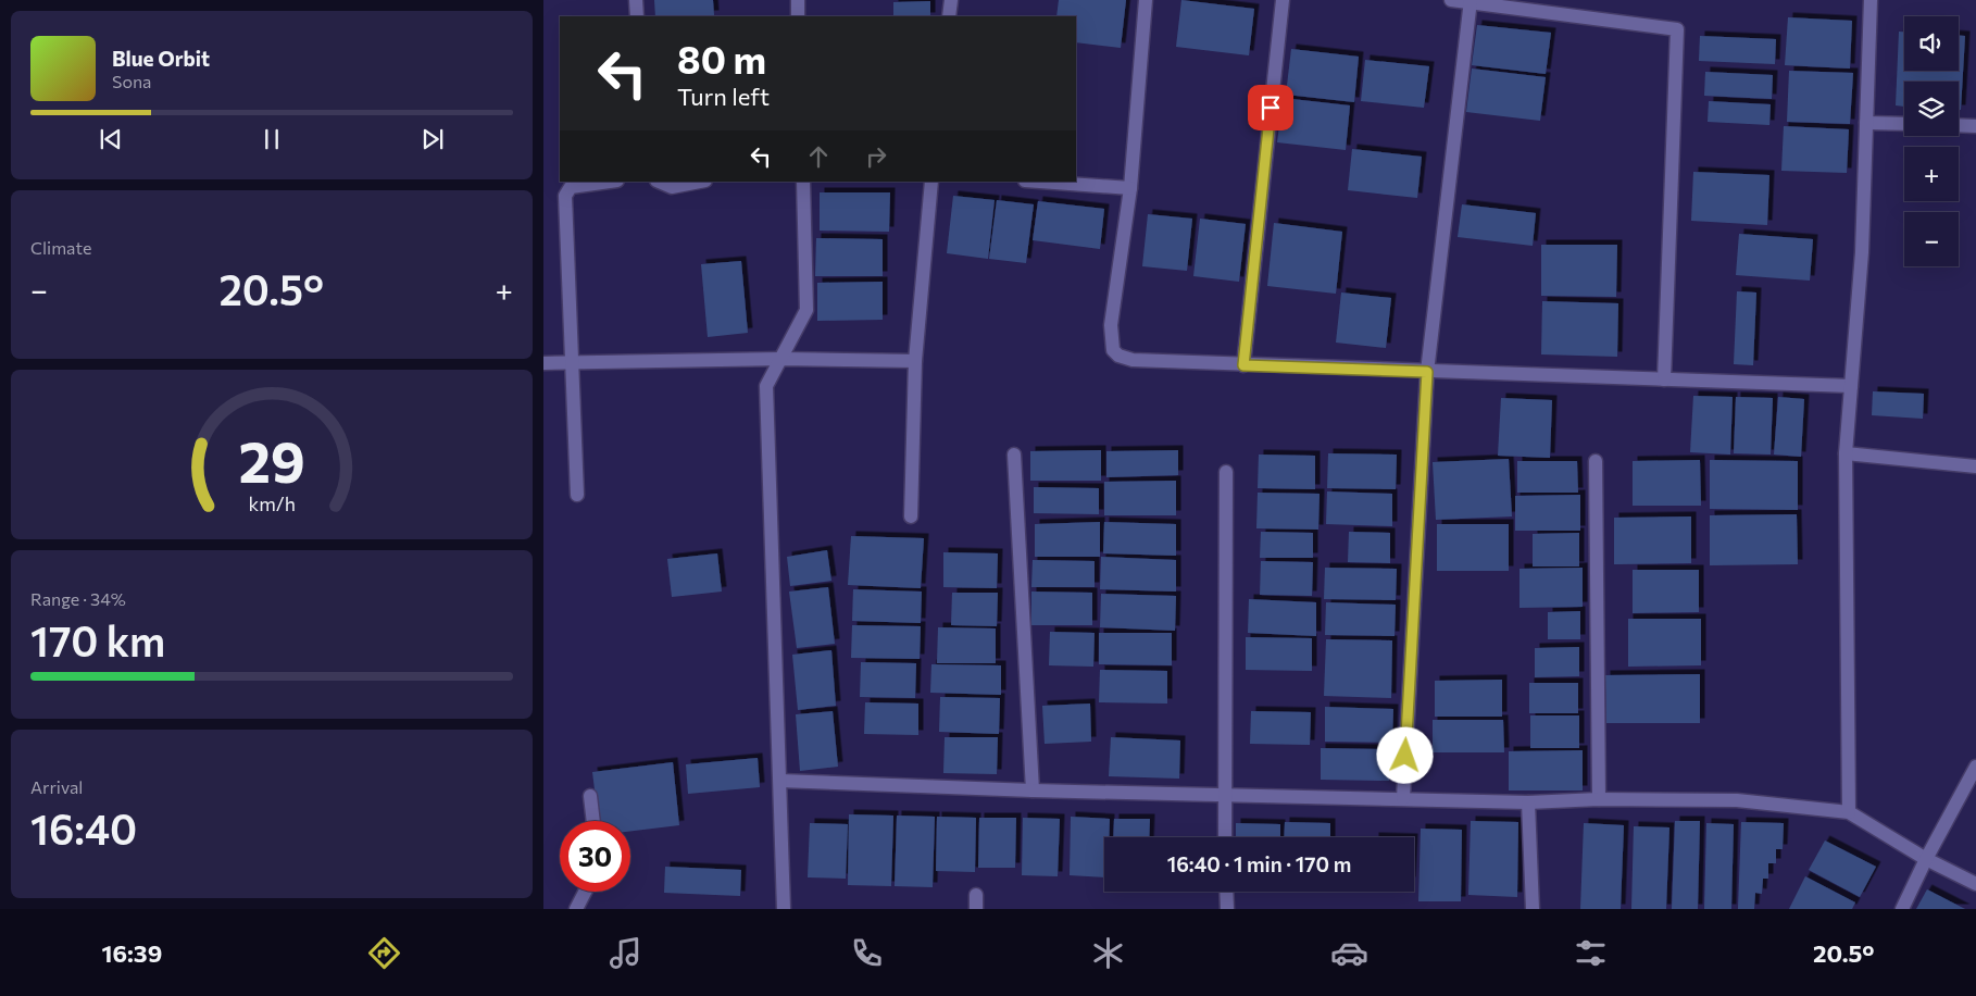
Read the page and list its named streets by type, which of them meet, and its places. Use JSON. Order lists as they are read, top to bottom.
{
  "page": {
    "map_buttons": ["+", "−"],
    "turn": ["80 m", "Turn left"],
    "song": ["Blue Orbit", "Sona"],
    "tile": [
      "Climate",
      ["Range · 34%", "170 km"],
      ["Arrival", "16:40"]
    ],
    "heat": ["−", "20.5°", "+"],
    "limit": "30",
    "trip": "16:40 · 1 min · 170 m",
    "tabs": ["16:39", "20.5°"],
    "gauge": ["29", "km/h"]
  }
}
